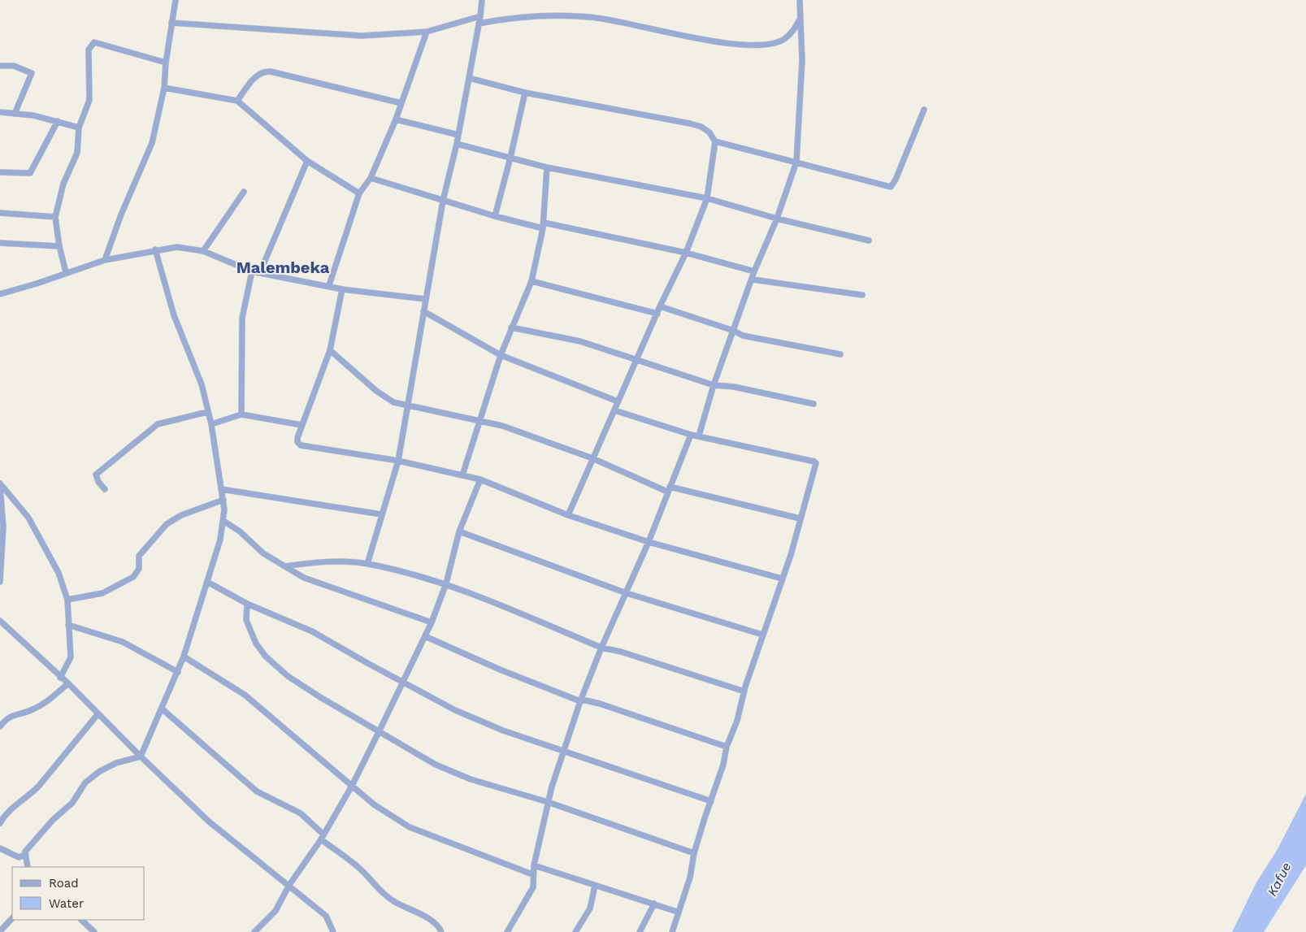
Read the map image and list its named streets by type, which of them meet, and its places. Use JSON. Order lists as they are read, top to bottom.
{
  "districts": ["Malembeka"],
  "water": ["Kafue"],
  "legend": ["Road", "Water"]
}
